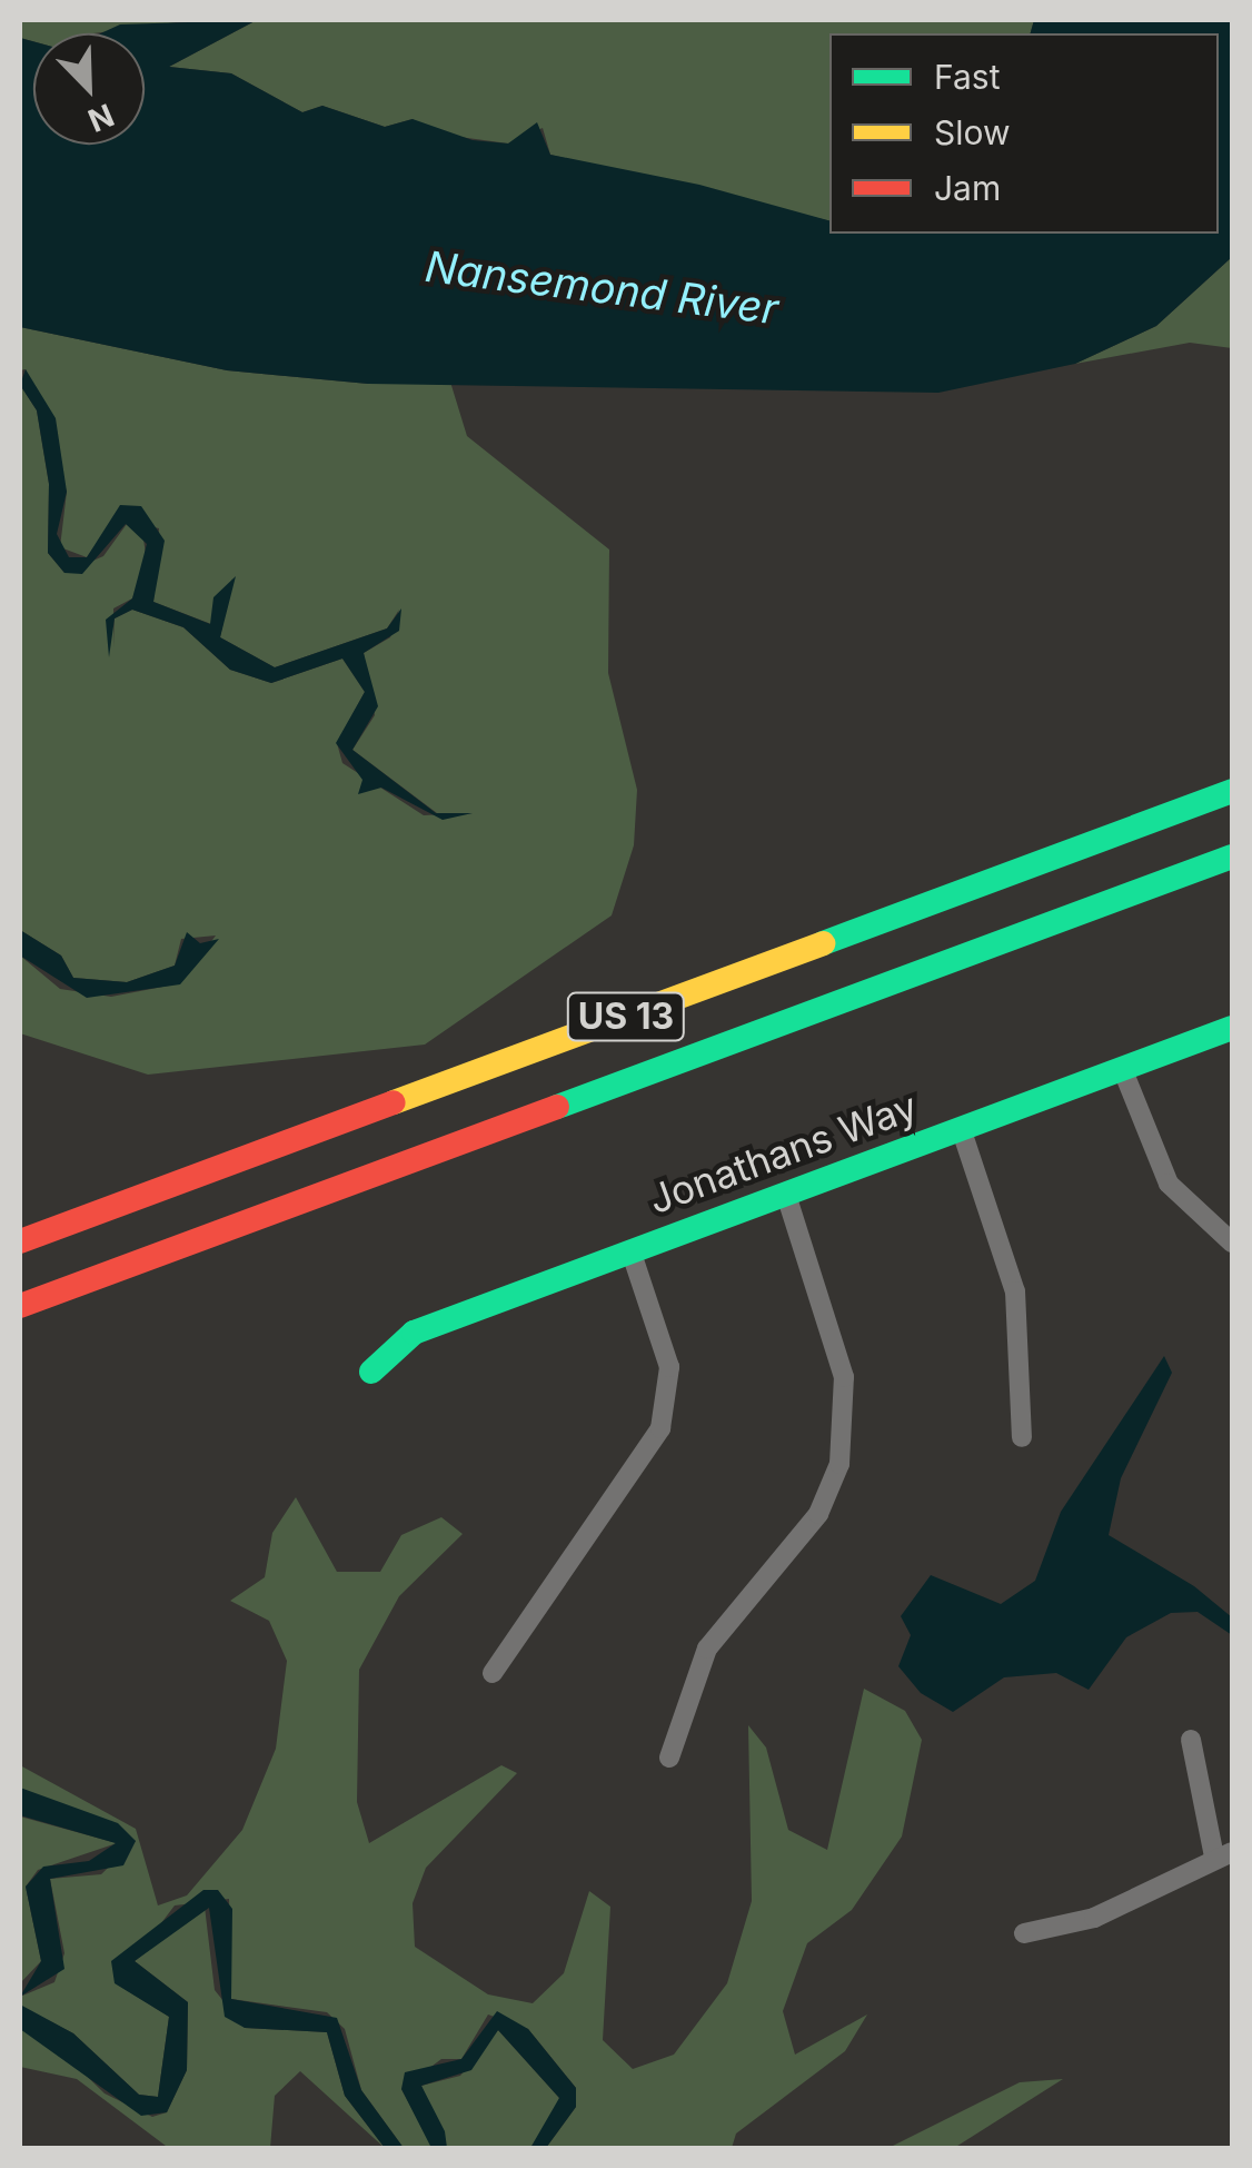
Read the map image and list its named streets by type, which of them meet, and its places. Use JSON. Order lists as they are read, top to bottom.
{
  "streets": {
    "main road": ["US 13", "Jonathans Way"]
  },
  "water": ["Nansemond River"],
  "legend": ["Fast", "Slow", "Jam"],
  "north": "bottom right"
}
